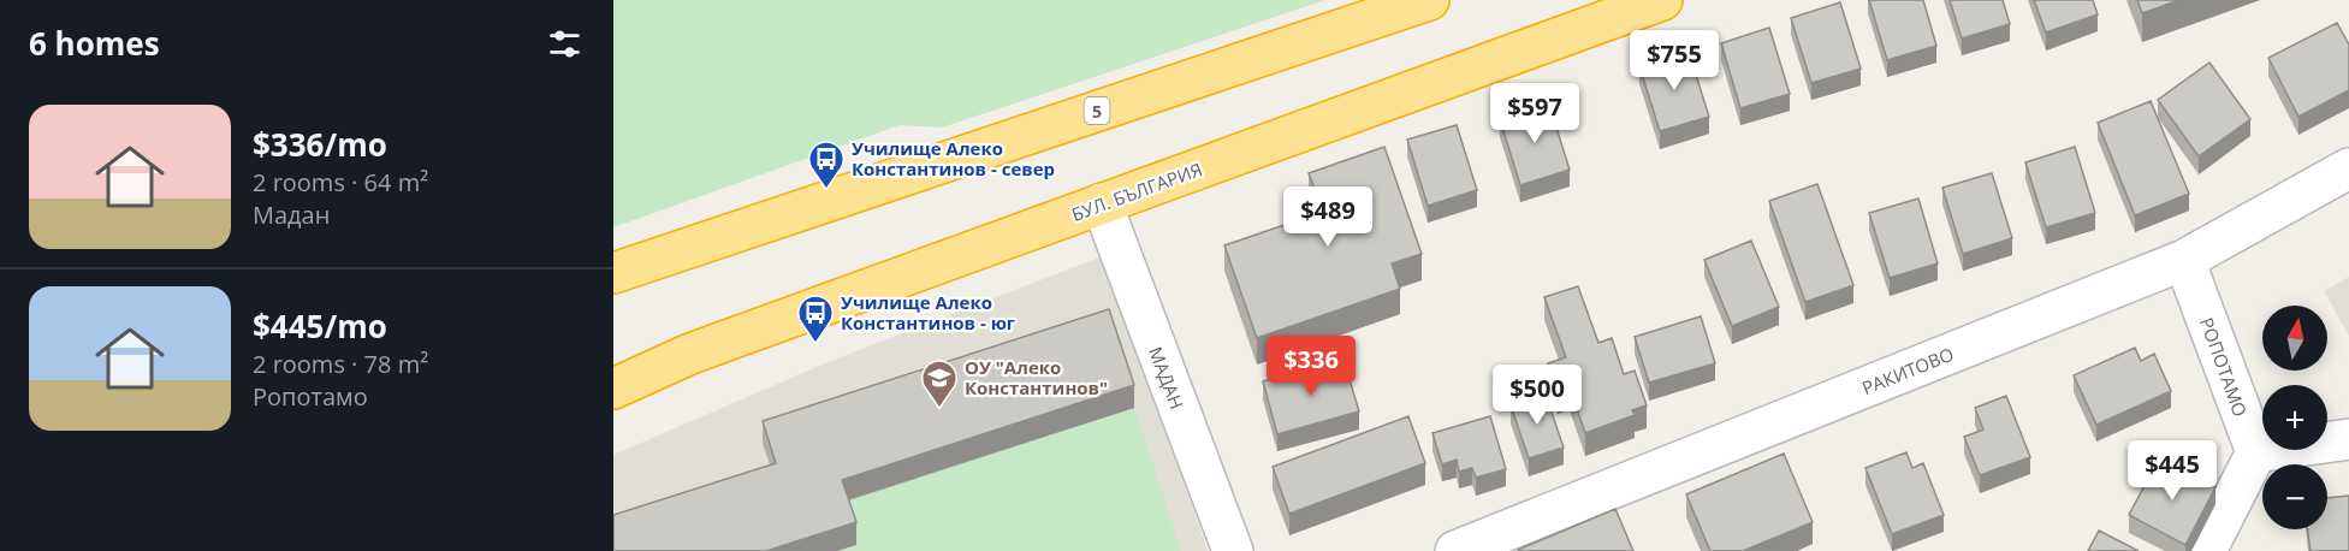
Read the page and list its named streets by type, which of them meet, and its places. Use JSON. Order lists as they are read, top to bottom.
{
  "streets": {
    "highway": ["5", "БУЛ. БЪЛГАРИЯ"],
    "street": ["РОПОТАМО", "РАКИТОВО", "МАДАН"]
  },
  "crossings": [
    ["БУЛ. БЪЛГАРИЯ", "МАДАН"],
    ["РОПОТАМО", "РАКИТОВО"]
  ],
  "places": {
    "bus stop": ["Училище Алеко Константинов - север", "Училище Алеко Константинов - юг"],
    "school or university": ["ОУ \"Алеко Константинов\""]
  },
  "north": "top",
  "page": {
    "heading": "6 homes",
    "price": [
      "$755",
      "$597",
      "$489",
      "$336",
      "$500",
      "$445"
    ],
    "list": [
      {
        "name": "$336/mo",
        "note": "2 rooms · 64 m² · Мадан"
      },
      {
        "name": "$445/mo",
        "note": "2 rooms · 78 m² · Ропотамо"
      }
    ],
    "map_buttons": ["+", "−"]
  }
}
